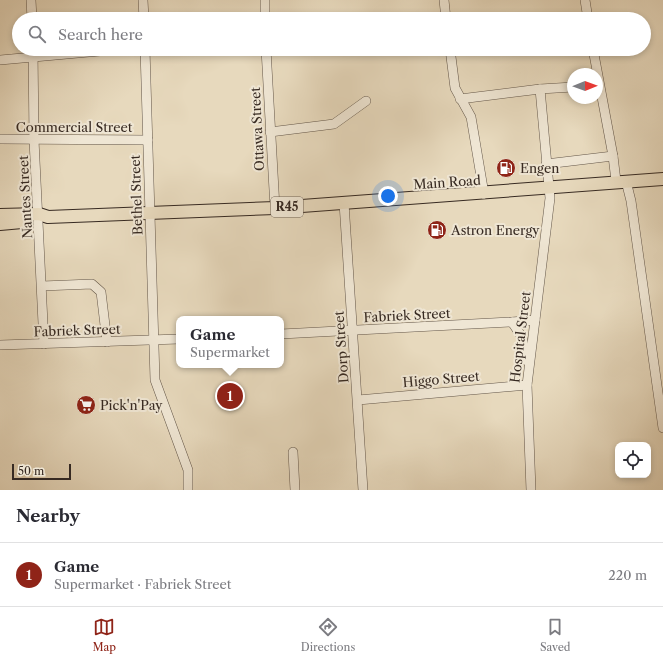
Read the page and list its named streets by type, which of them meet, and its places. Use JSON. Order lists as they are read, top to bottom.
{
  "streets": {
    "main road": ["Main Road", "R45"],
    "street": [
      "Commercial Street",
      "Ottawa Street",
      "Bethel Street",
      "Nantes Street",
      "Fabriek Street",
      "Hospital Street",
      "Dorp Street",
      "Higgo Street"
    ]
  },
  "crossings": [
    ["Commercial Street", "Bethel Street"],
    ["Commercial Street", "Nantes Street"],
    ["Ottawa Street", "Main Road"],
    ["Main Road", "Bethel Street"],
    ["Main Road", "Nantes Street"],
    ["Main Road", "R45"],
    ["Main Road", "Hospital Street"],
    ["Main Road", "Dorp Street"],
    ["Bethel Street", "Fabriek Street"],
    ["Nantes Street", "R45"],
    ["Nantes Street", "Fabriek Street"],
    ["Fabriek Street", "Hospital Street"],
    ["Fabriek Street", "Dorp Street"],
    ["Hospital Street", "Higgo Street"],
    ["Dorp Street", "Higgo Street"]
  ],
  "places": {
    "fuel station": ["Engen", "Astron Energy"],
    "supermarket": ["Pick'n'Pay"]
  },
  "scale_bar": "50 m",
  "north": "right",
  "page": {
    "search": "Search here",
    "popup": ["Game", "Supermarket"],
    "pins": "1",
    "scale": "50 m",
    "heading": "Nearby",
    "list": [
      {
        "mark": "1",
        "name": "Game",
        "note": "Supermarket · Fabriek Street",
        "value": "220 m"
      }
    ],
    "nav": ["Map", "Directions", "Saved"]
  }
}
